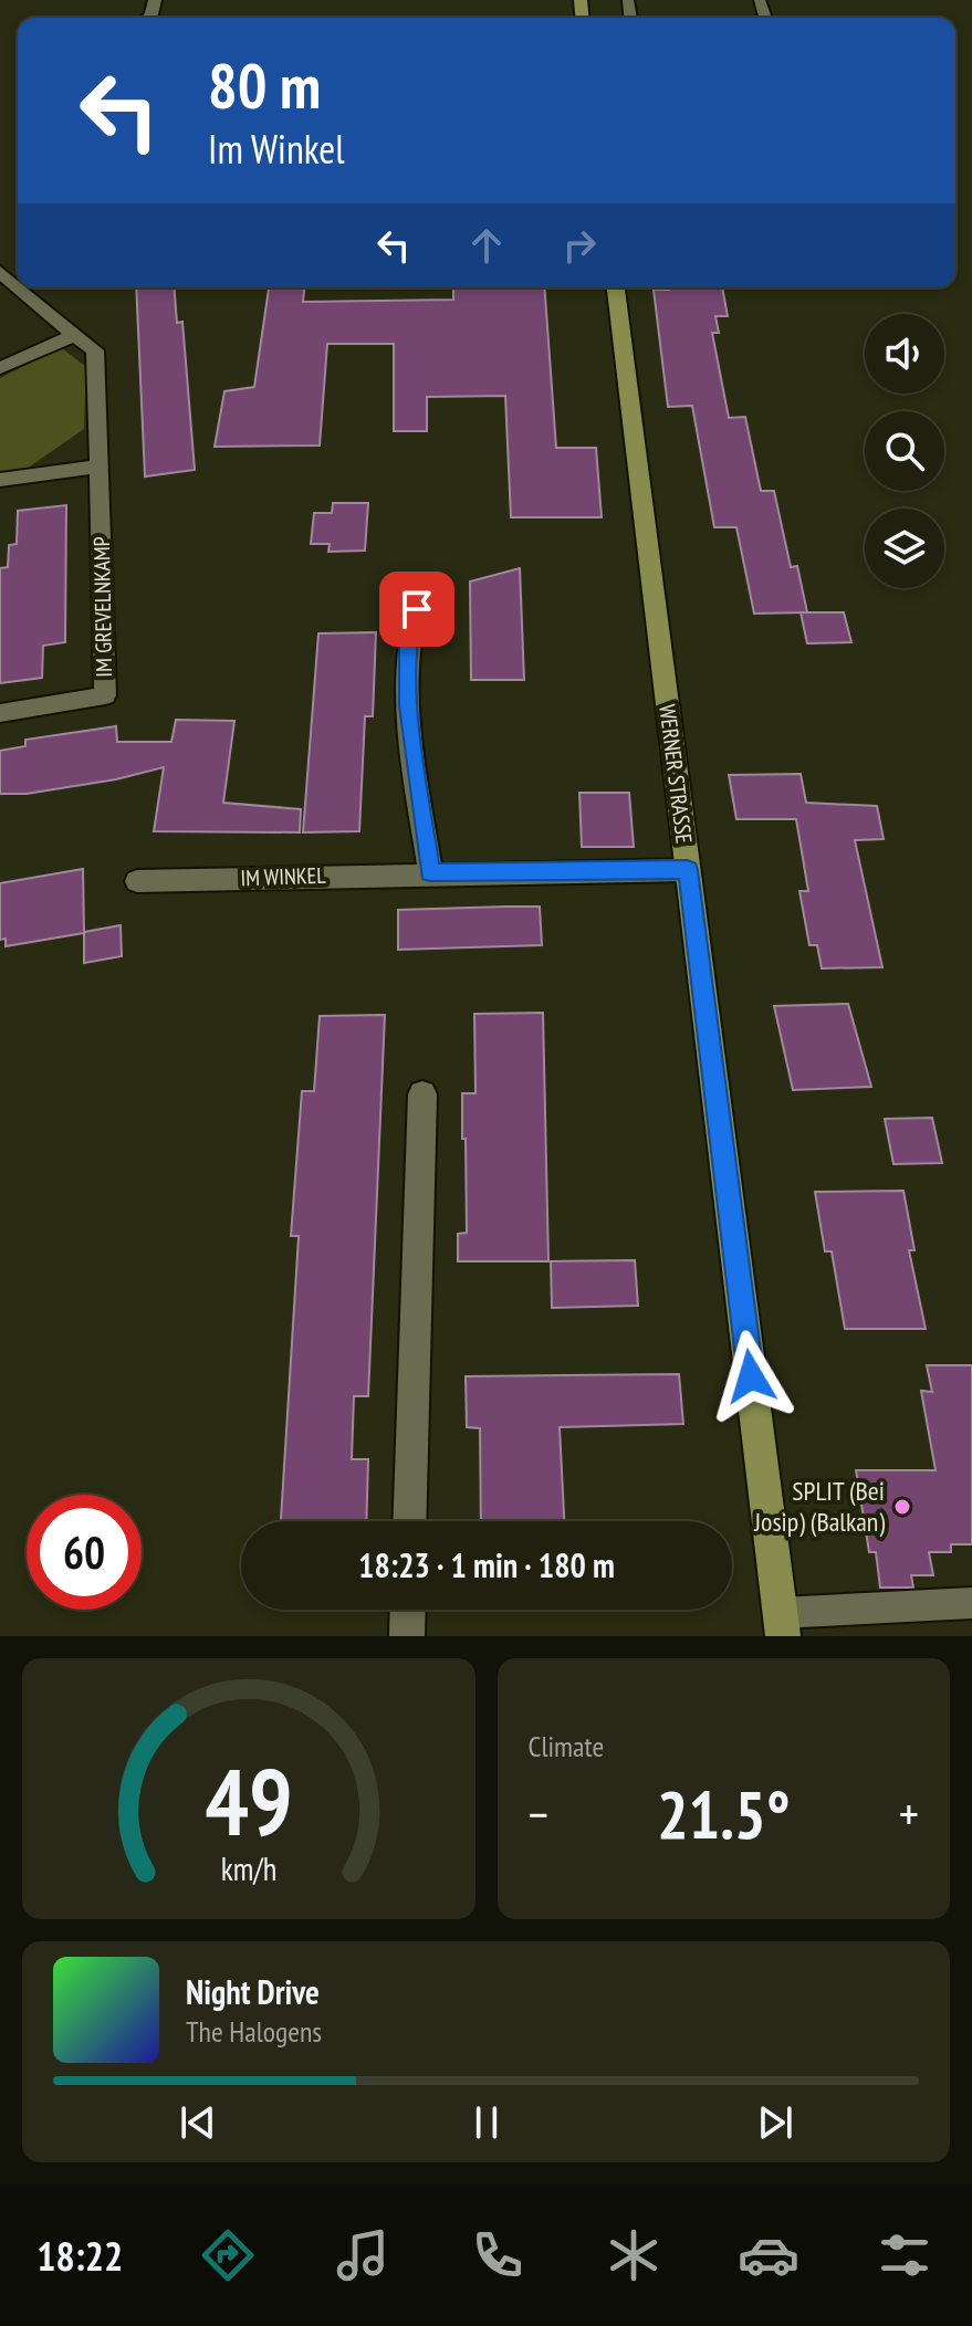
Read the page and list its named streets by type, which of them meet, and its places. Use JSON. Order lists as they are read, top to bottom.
{
  "streets": {
    "main road": ["WERNER STRASSE"],
    "street": ["IM GREVELNKAMP", "IM WINKEL"]
  },
  "crossings": [
    ["WERNER STRASSE", "IM WINKEL"]
  ],
  "places": ["SPLIT (Bei Josip) (Balkan)"],
  "page": {
    "turn": ["80 m", "Im Winkel"],
    "limit": "60",
    "trip": "18:23 · 1 min · 180 m",
    "tile": "Climate",
    "heat": ["−", "21.5°", "+"],
    "song": ["Night Drive", "The Halogens"],
    "tabs": "18:22",
    "gauge": ["49", "km/h"]
  }
}
